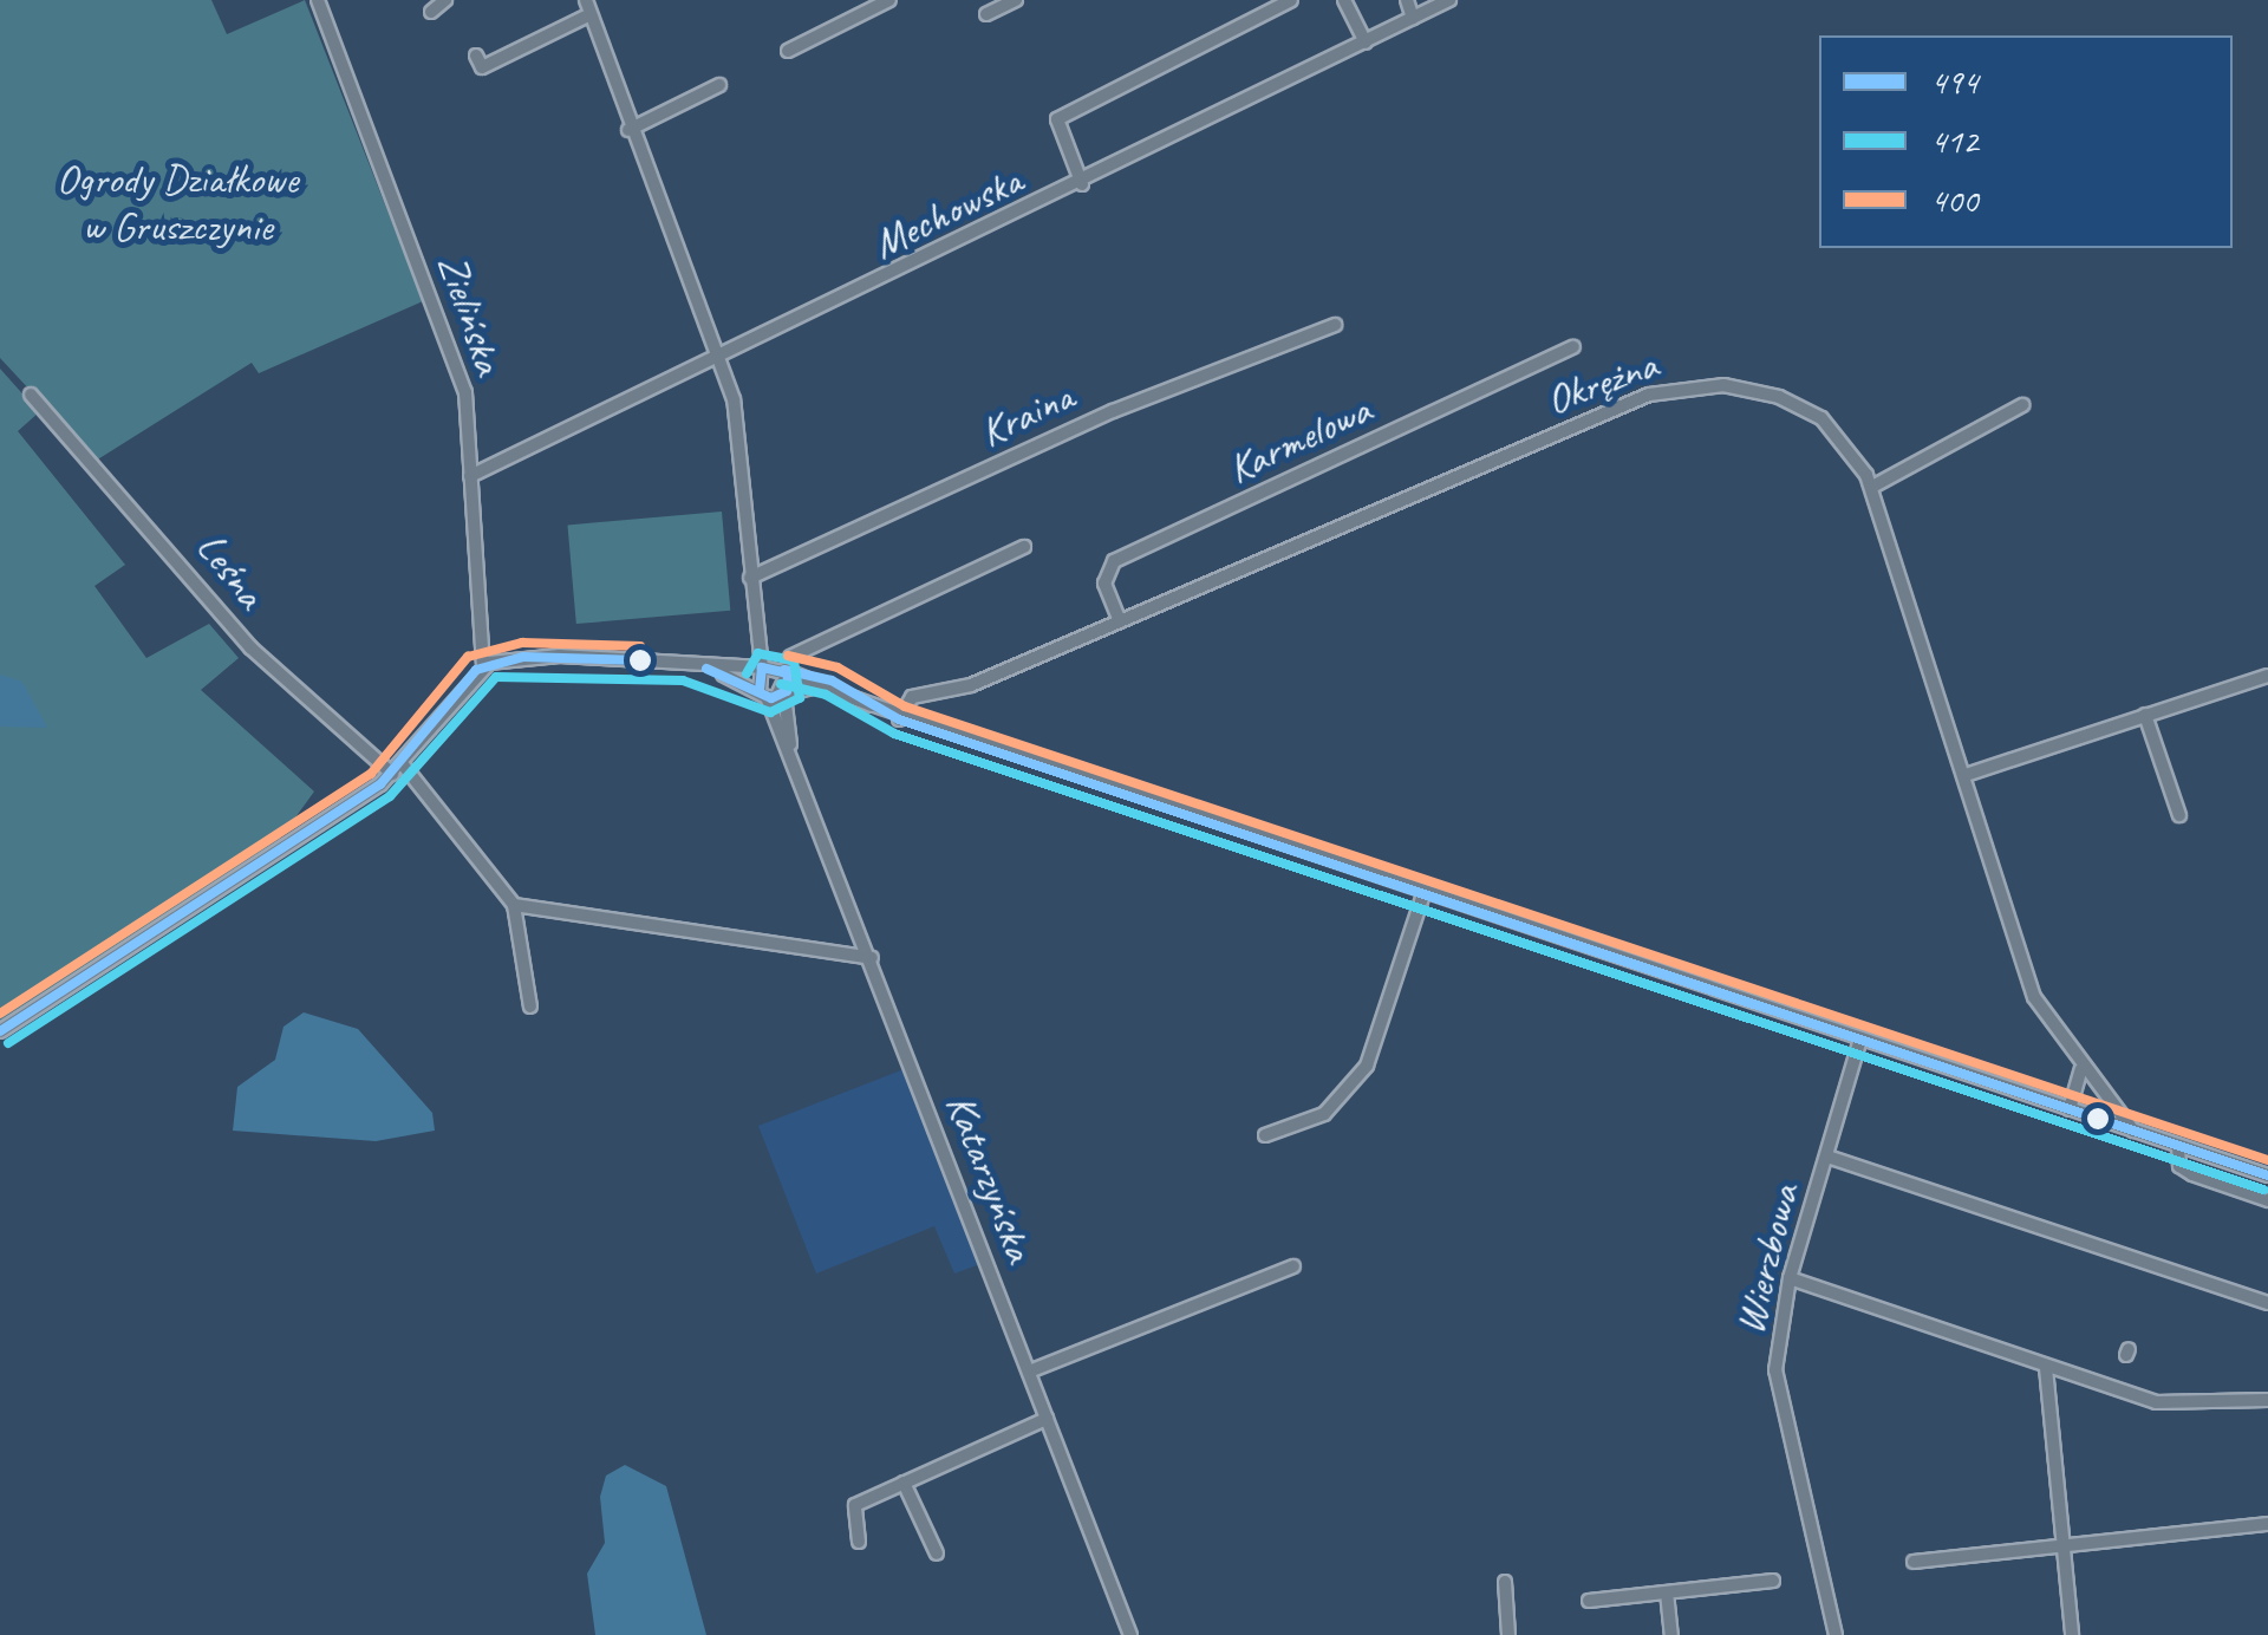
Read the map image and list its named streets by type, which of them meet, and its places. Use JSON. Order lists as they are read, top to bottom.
{
  "streets": {
    "street": [
      "Mechowska",
      "Zielińska",
      "Okrężna",
      "Kraina",
      "Karmelowa",
      "Leśna",
      "Katarzyńska",
      "Wierzbowa"
    ]
  },
  "crossings": [
    ["Mechowska", "Zielińska"],
    ["Okrężna", "Karmelowa"]
  ],
  "parks": ["Ogrody Działkowe w Gruszczynie"],
  "lines": ["transit line 400", "transit line 412", "transit line 494"],
  "legend": ["494", "412", "400"]
}
